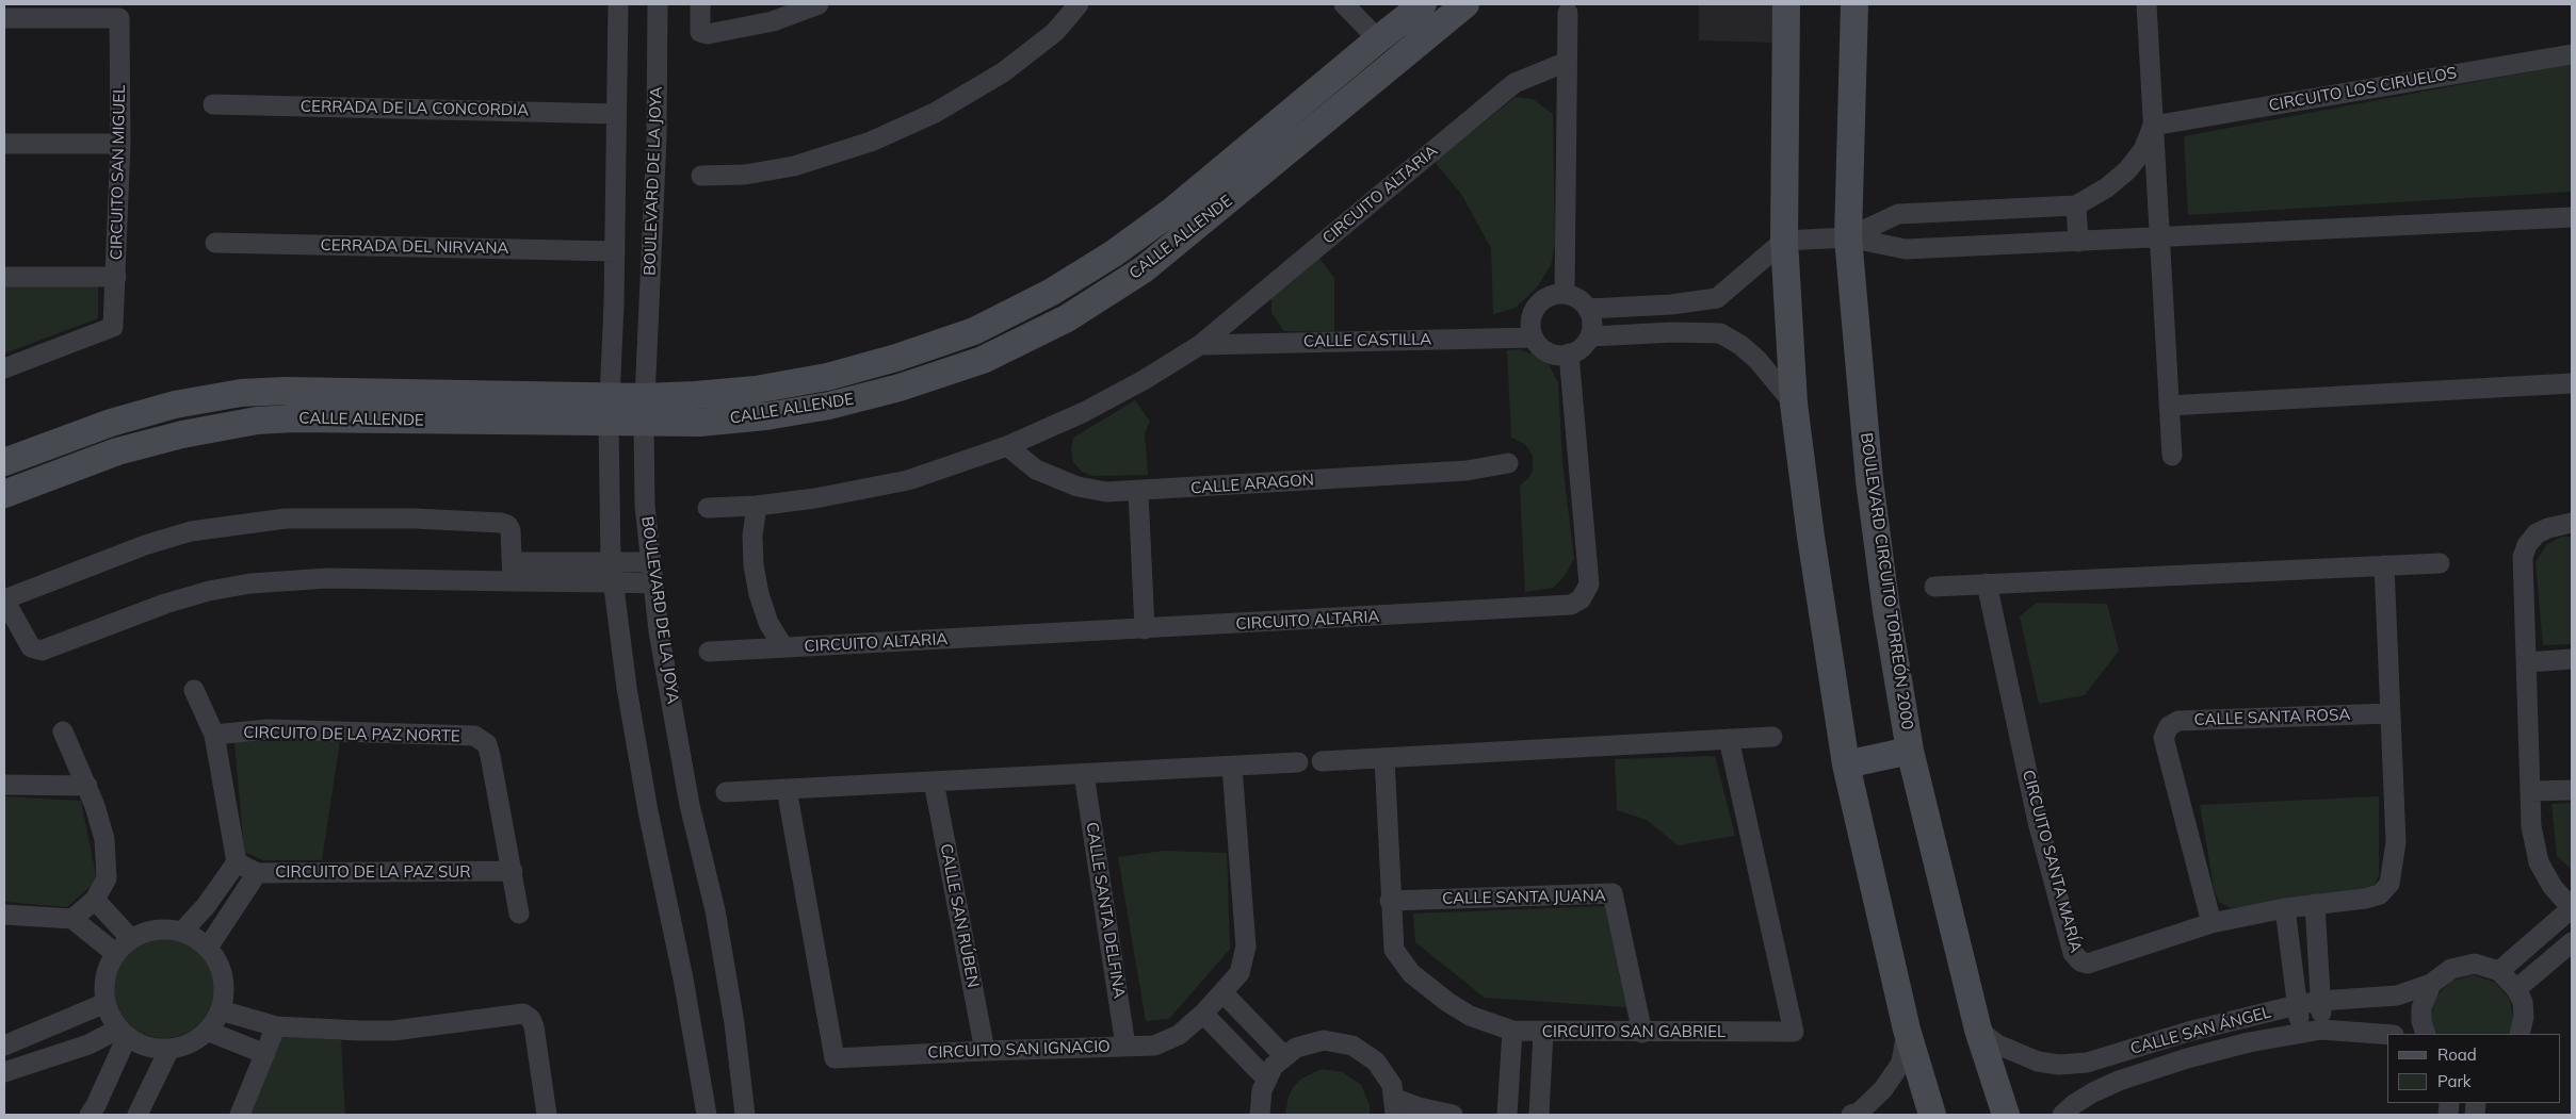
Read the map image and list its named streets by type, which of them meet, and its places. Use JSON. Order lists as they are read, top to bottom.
{
  "streets": {
    "street": [
      "CIRCUITO LOS CIRUELOS",
      "CERRADA DE LA CONCORDIA",
      "CIRCUITO SAN MIGUEL",
      "BOULEVARD DE LA JOYA",
      "CIRCUITO ALTARIA",
      "CALLE ALLENDE",
      "CERRADA DEL NIRVANA",
      "CALLE CASTILLA",
      "CALLE ARAGON",
      "BOULEVARD CIRCUITO TORREÓN 2000",
      "CALLE SANTA ROSA",
      "CIRCUITO DE LA PAZ NORTE",
      "CIRCUITO SANTA MARÍA",
      "CIRCUITO DE LA PAZ SUR",
      "CALLE SANTA JUANA",
      "CALLE SANTA DELFINA",
      "CALLE SAN RÚBEN",
      "CALLE SAN ÁNGEL",
      "CIRCUITO SAN GABRIEL",
      "CIRCUITO SAN IGNACIO"
    ]
  },
  "crossings": [
    ["BOULEVARD DE LA JOYA", "CALLE ALLENDE"],
    ["CIRCUITO ALTARIA", "CALLE CASTILLA"],
    ["CIRCUITO ALTARIA", "CALLE ARAGON"],
    ["BOULEVARD CIRCUITO TORREÓN 2000", "CALLE SAN ÁNGEL"],
    ["CALLE SANTA ROSA", "CIRCUITO SANTA MARÍA"],
    ["CIRCUITO DE LA PAZ NORTE", "CIRCUITO DE LA PAZ SUR"],
    ["CALLE SANTA JUANA", "CIRCUITO SAN GABRIEL"],
    ["CALLE SANTA DELFINA", "CIRCUITO SAN IGNACIO"],
    ["CALLE SAN RÚBEN", "CIRCUITO SAN IGNACIO"]
  ],
  "legend": ["Road", "Park"]
}
